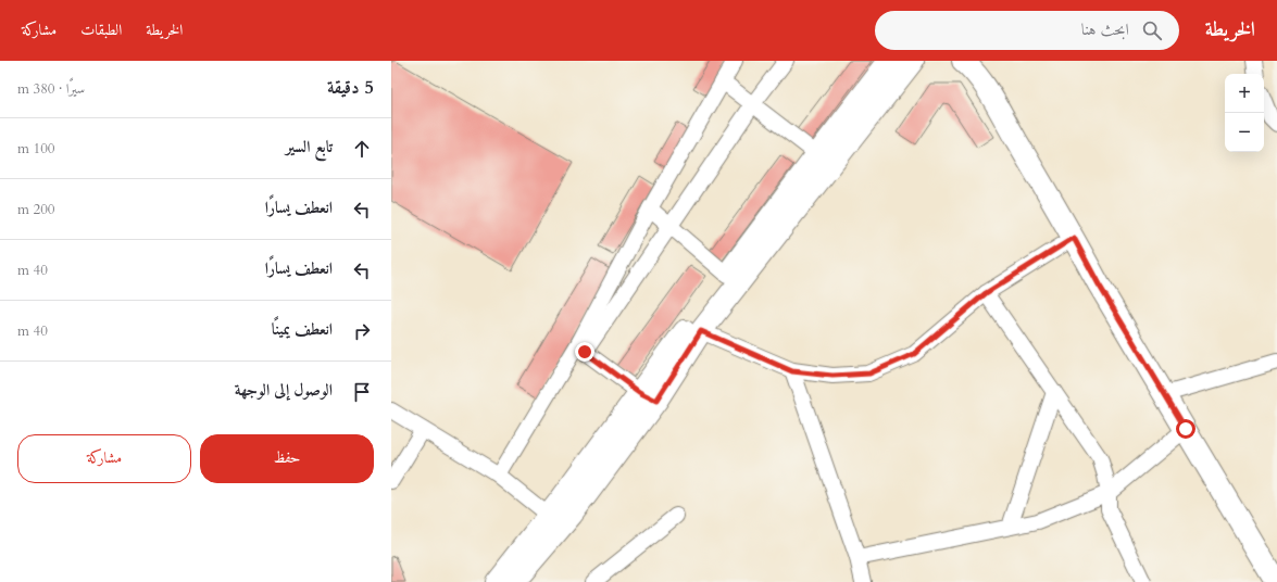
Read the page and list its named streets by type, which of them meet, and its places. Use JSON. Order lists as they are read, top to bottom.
{
  "page": {
    "header": "الخريطة",
    "search": "ابحث هنا",
    "nav": ["الخريطة", "الطبقات", "مشاركة"],
    "heading": ["5 دقيقة", "سيرًا · 380 m"],
    "map_buttons": ["+", "−"],
    "list": [
      ["تابع السير", "100 m"],
      ["انعطف يسارًا", "200 m"],
      ["انعطف يسارًا", "40 m"],
      ["انعطف يمينًا", "40 m"],
      "الوصول إلى الوجهة"
    ],
    "buttons": ["حفظ", "مشاركة"]
  }
}
